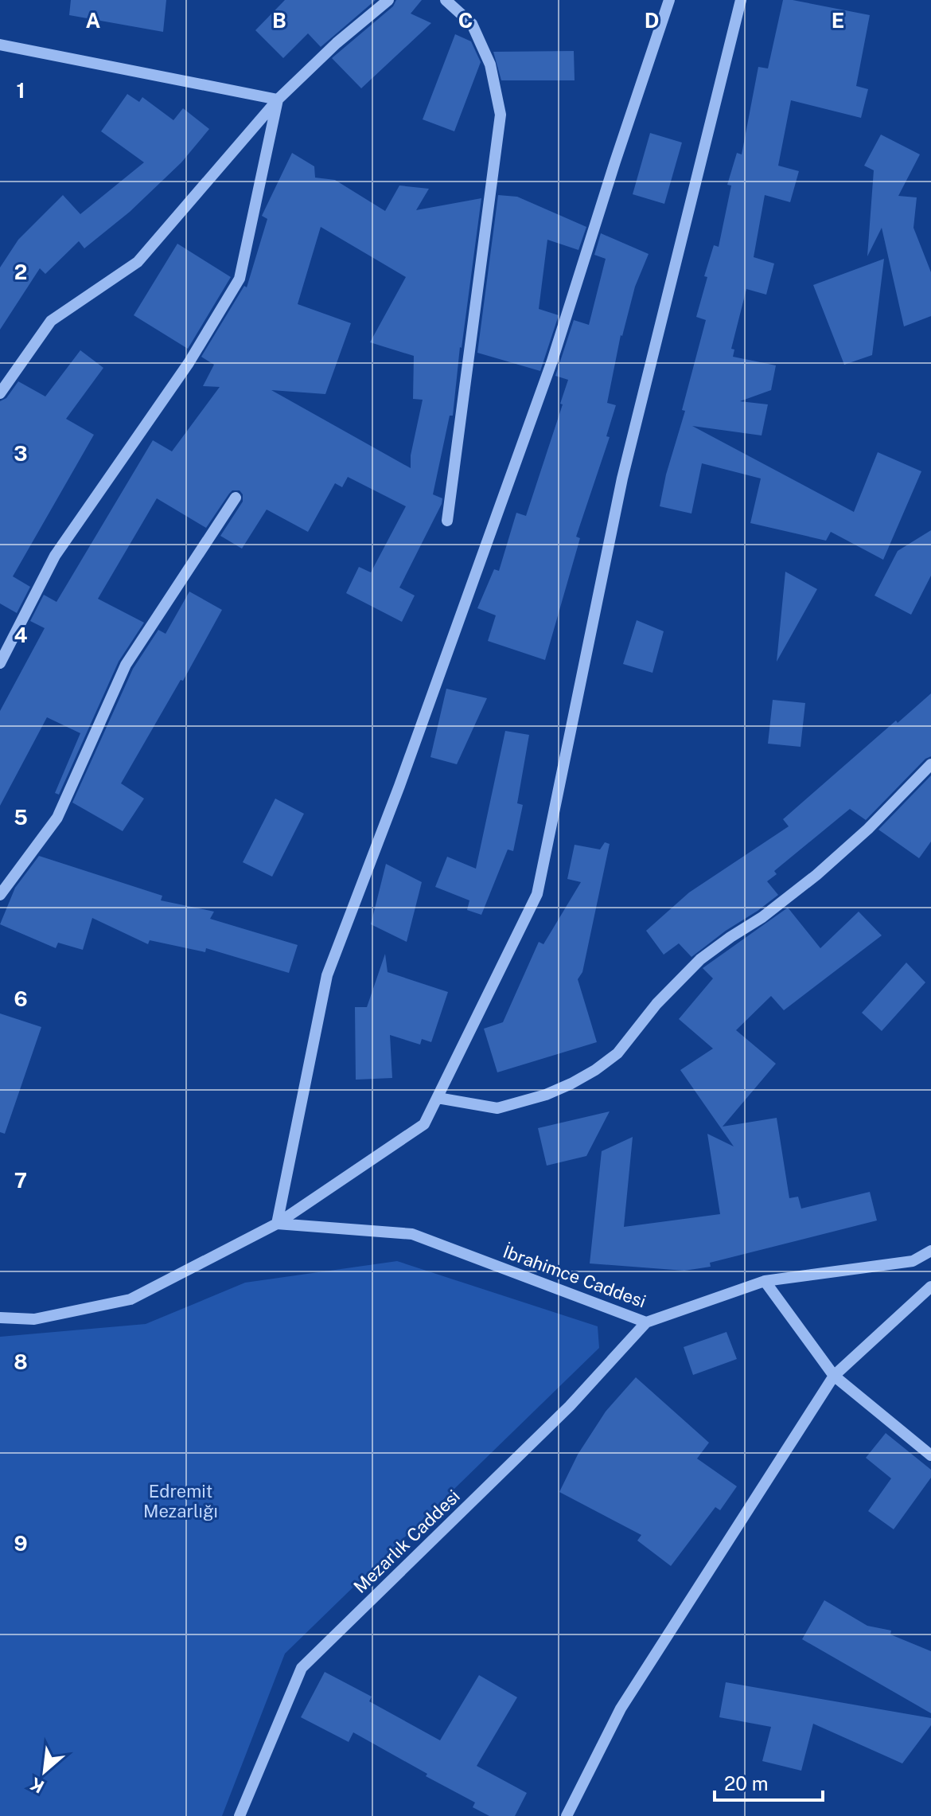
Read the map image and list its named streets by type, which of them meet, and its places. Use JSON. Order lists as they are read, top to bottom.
{
  "streets": {
    "street": ["İbrahimce Caddesi", "Mezarlık Caddesi"]
  },
  "crossings": [
    ["İbrahimce Caddesi", "Mezarlık Caddesi"]
  ],
  "parks": ["Edremit Mezarlığı"],
  "scale_bar": "20 m",
  "north": "bottom left",
  "grid": {
    "columns": [
      "A",
      "B",
      "C",
      "D",
      "E"
    ],
    "rows": [
      "1",
      "2",
      "3",
      "4",
      "5",
      "6",
      "7",
      "8",
      "9"
    ]
  }
}
